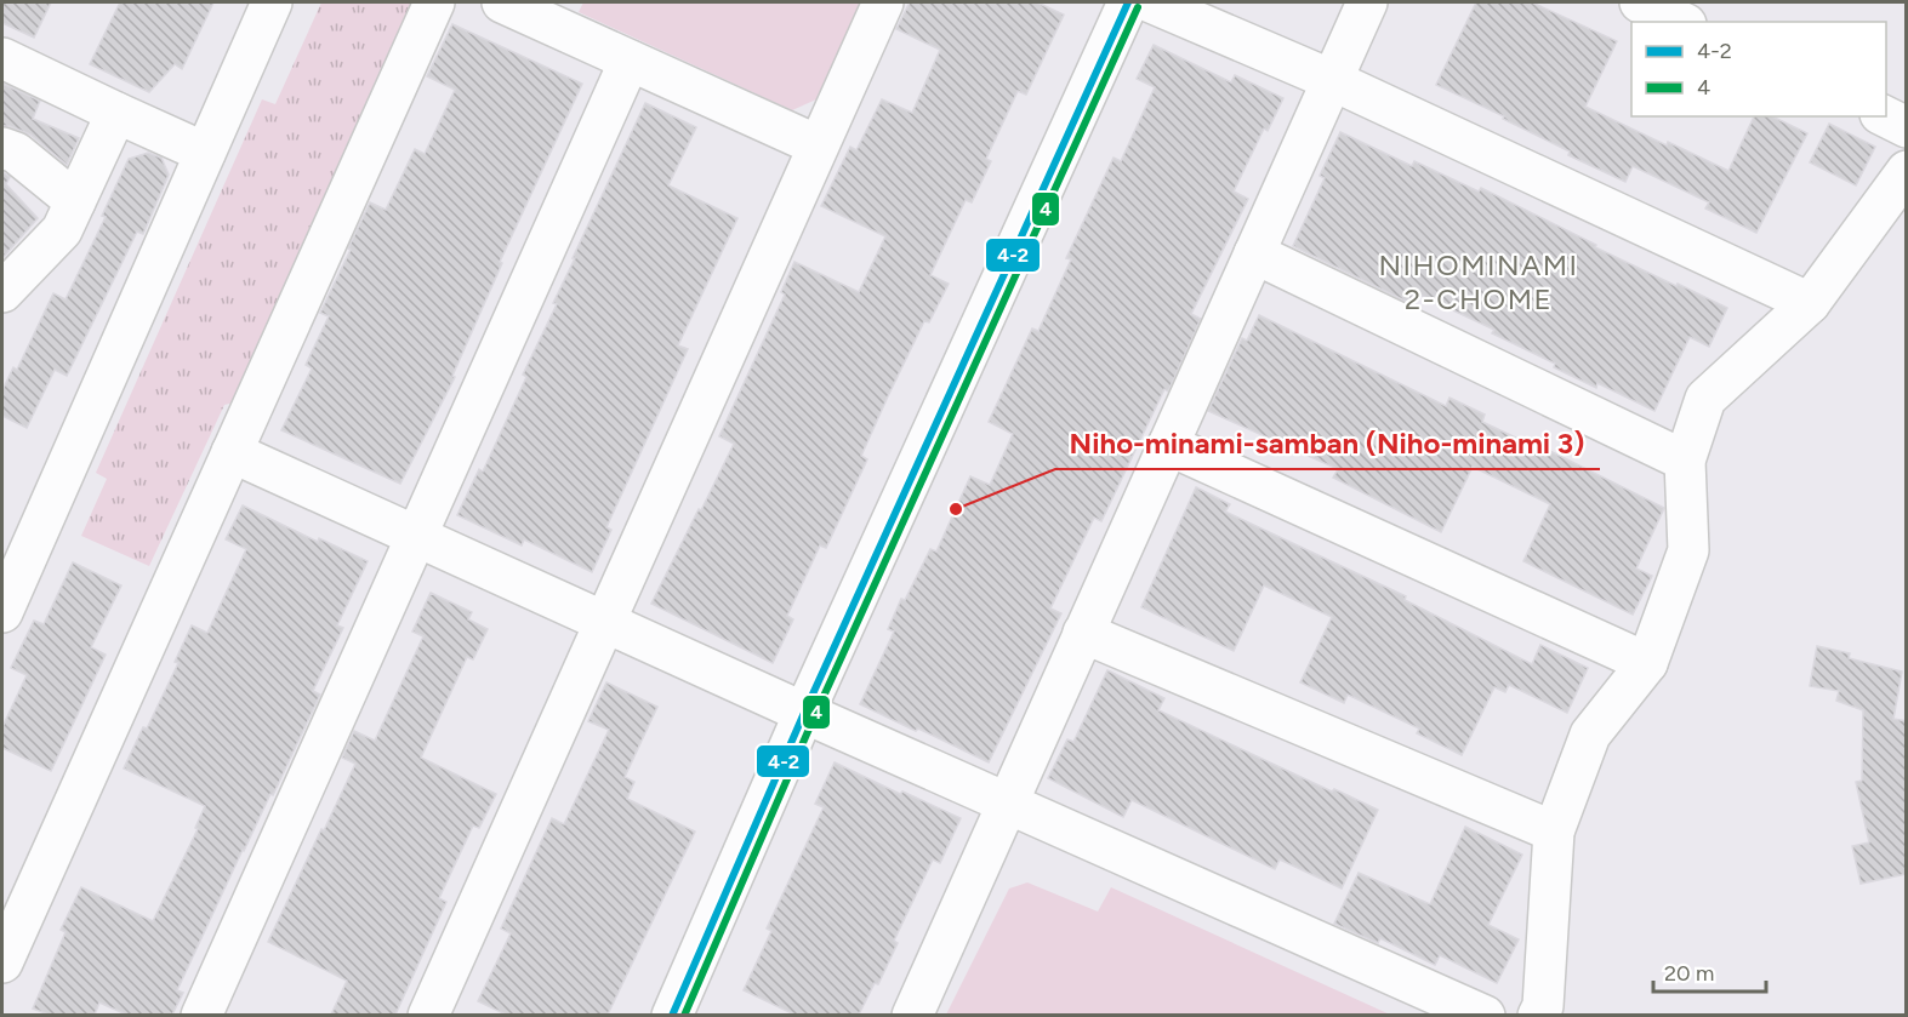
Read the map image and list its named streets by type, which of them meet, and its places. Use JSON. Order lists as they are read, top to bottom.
{
  "districts": ["NIHOMINAMI 2-CHOME"],
  "places": ["Niho-minami-samban (Niho-minami 3)"],
  "lines": ["transit line 4-2", "transit line 4"],
  "legend": ["4-2", "4"],
  "scale_bar": "20 m"
}
